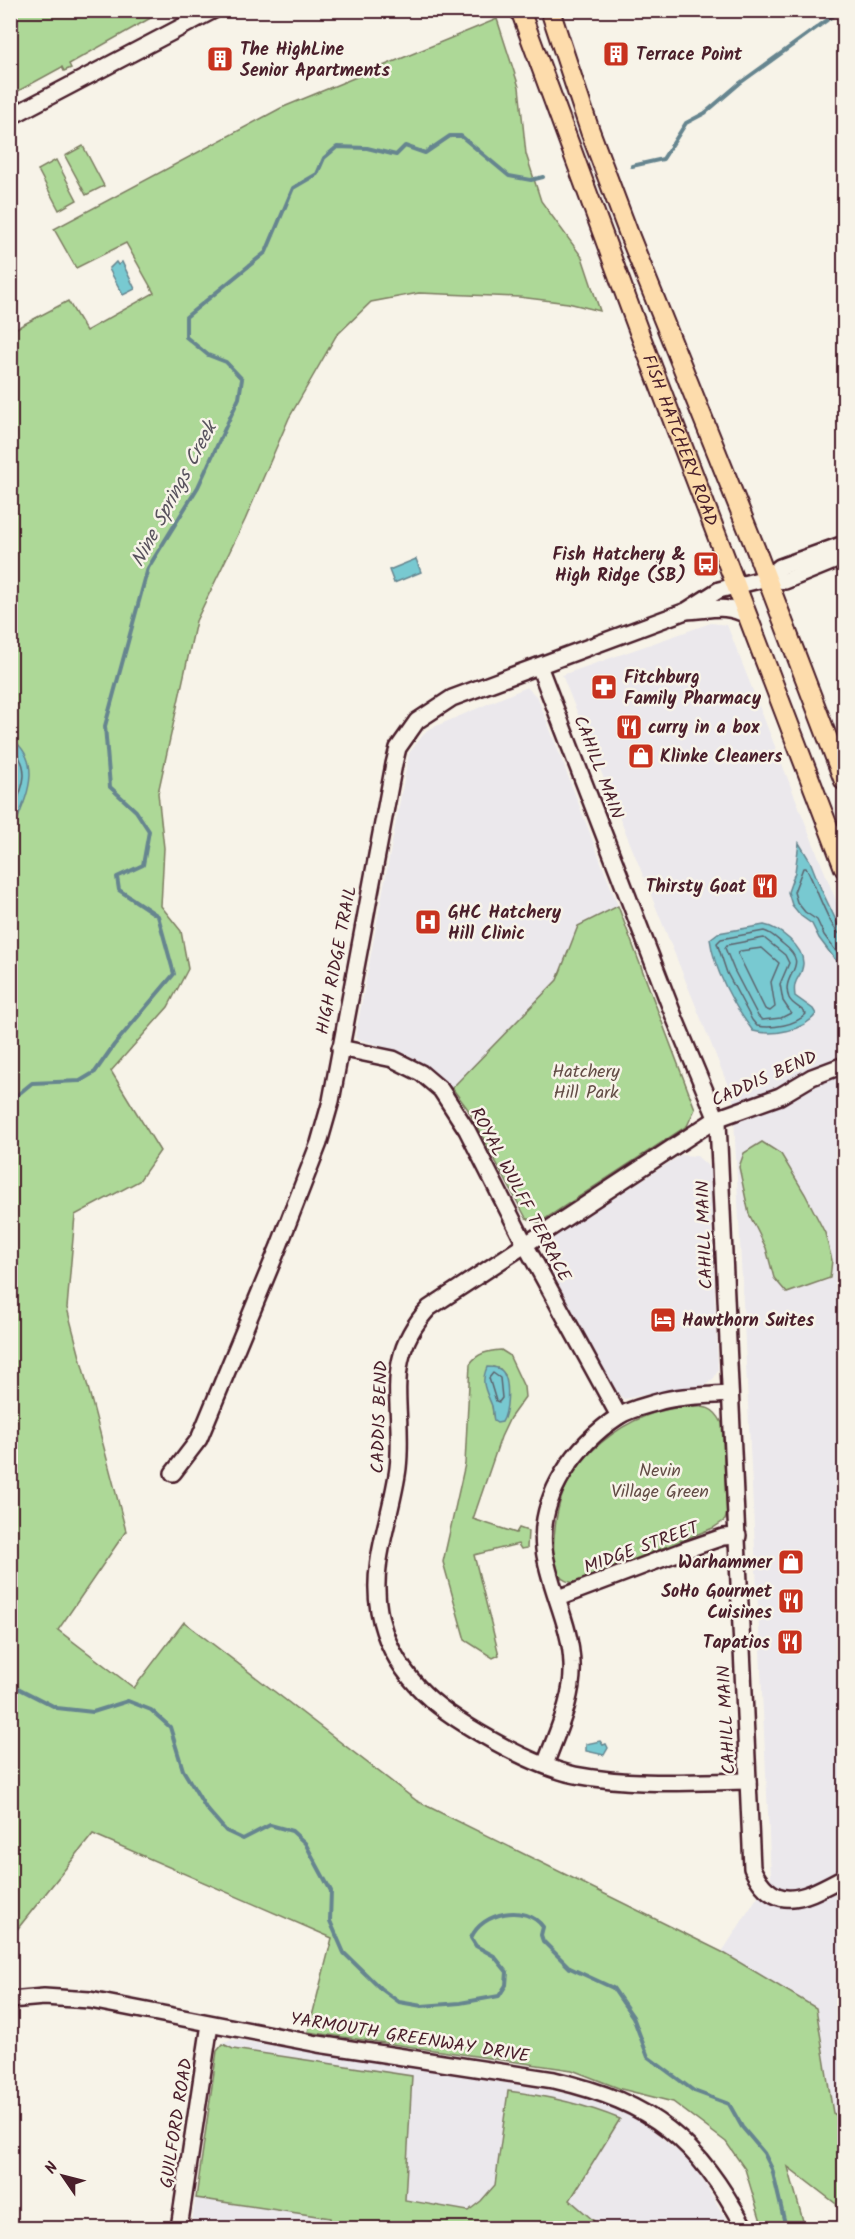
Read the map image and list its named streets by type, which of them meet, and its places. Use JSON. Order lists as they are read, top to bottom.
{
  "streets": {
    "main road": ["FISH HATCHERY ROAD"],
    "street": [
      "CAHILL MAIN",
      "HIGH RIDGE TRAIL",
      "CADDIS BEND",
      "ROYAL WULFF TERRACE",
      "MIDGE STREET",
      "YARMOUTH GREENWAY DRIVE",
      "GUILFORD ROAD"
    ]
  },
  "crossings": [
    ["FISH HATCHERY ROAD", "HIGH RIDGE TRAIL"],
    ["CAHILL MAIN", "HIGH RIDGE TRAIL"],
    ["CAHILL MAIN", "CADDIS BEND"],
    ["CAHILL MAIN", "MIDGE STREET"],
    ["HIGH RIDGE TRAIL", "ROYAL WULFF TERRACE"],
    ["CADDIS BEND", "ROYAL WULFF TERRACE"],
    ["YARMOUTH GREENWAY DRIVE", "GUILFORD ROAD"]
  ],
  "water": ["Nine Springs Creek"],
  "parks": ["Hatchery Hill Park", "Nevin Village Green"],
  "places": {
    "building": ["Terrace Point", "The HighLine Senior Apartments"],
    "bus stop": ["Fish Hatchery & High Ridge (SB)"],
    "pharmacy": ["Fitchburg Family Pharmacy"],
    "restaurant": [
      "curry in a box",
      "Thirsty Goat",
      "SoHo Gourmet Cuisines",
      "Tapatios"
    ],
    "shop": ["Klinke Cleaners", "Warhammer"],
    "hospital": ["GHC Hatchery Hill Clinic"],
    "hotel": ["Hawthorn Suites"]
  },
  "north": "top left"
}
